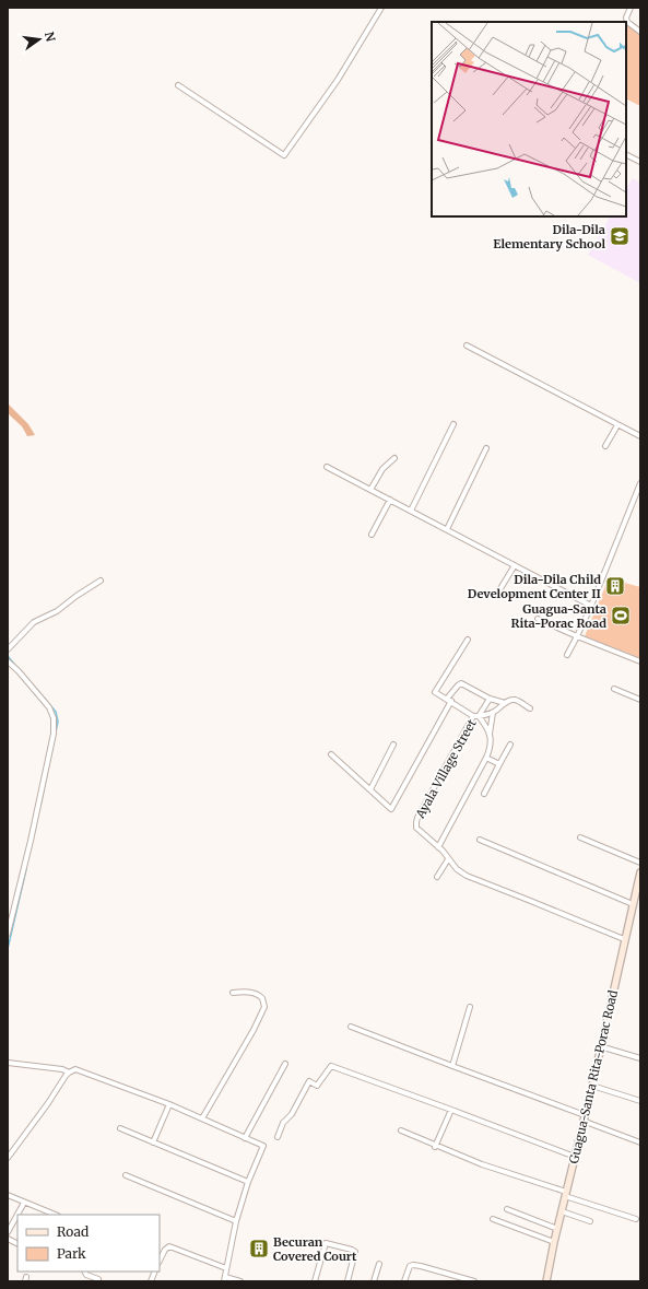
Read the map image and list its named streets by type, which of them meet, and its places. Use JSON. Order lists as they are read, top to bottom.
{
  "streets": {
    "main road": ["Guagua-Santa Rita-Porac Road"],
    "street": ["Ayala Village Street"]
  },
  "crossings": [
    ["Ayala Village Street", "Guagua-Santa Rita-Porac Road"]
  ],
  "places": {
    "school or university": ["Dila-Dila Elementary School"],
    "building": ["Dila-Dila Child Development Center II", "Becuran Covered Court"],
    "sports": ["Guagua-Santa Rita-Porac Road"]
  },
  "legend": ["Road", "Park"],
  "north": "right"
}
